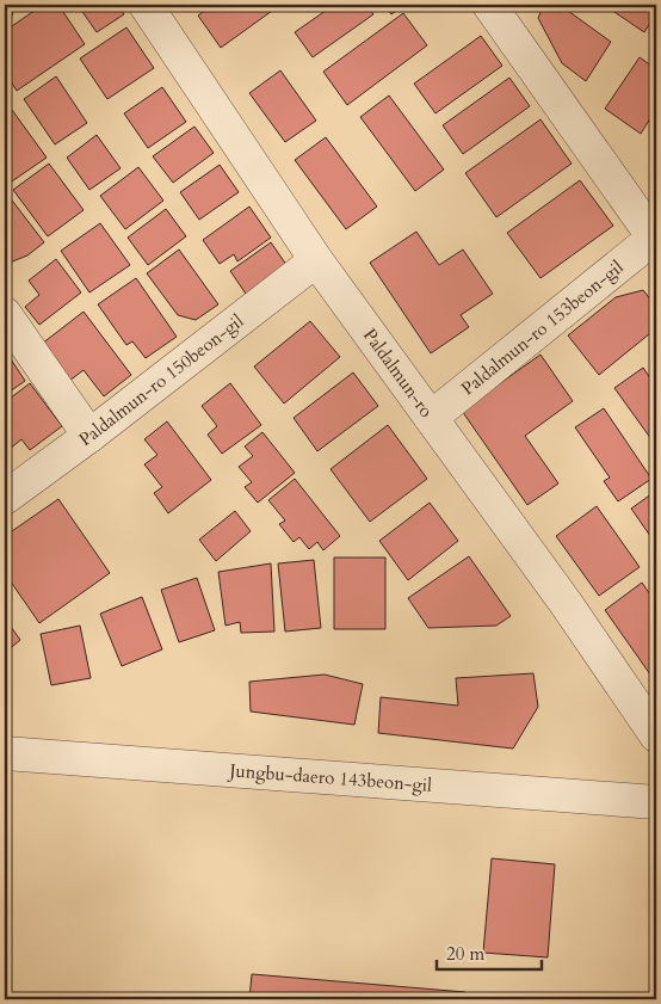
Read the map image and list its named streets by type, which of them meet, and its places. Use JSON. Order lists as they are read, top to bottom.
{
  "streets": {
    "street": [
      "Paldalmun-ro 153beon-gil",
      "Paldalmun-ro",
      "Paldalmun-ro 150beon-gil",
      "Jungbu-daero 143beon-gil"
    ]
  },
  "crossings": [
    ["Paldalmun-ro 153beon-gil", "Paldalmun-ro"],
    ["Paldalmun-ro", "Paldalmun-ro 150beon-gil"]
  ],
  "scale_bar": "20 m"
}
